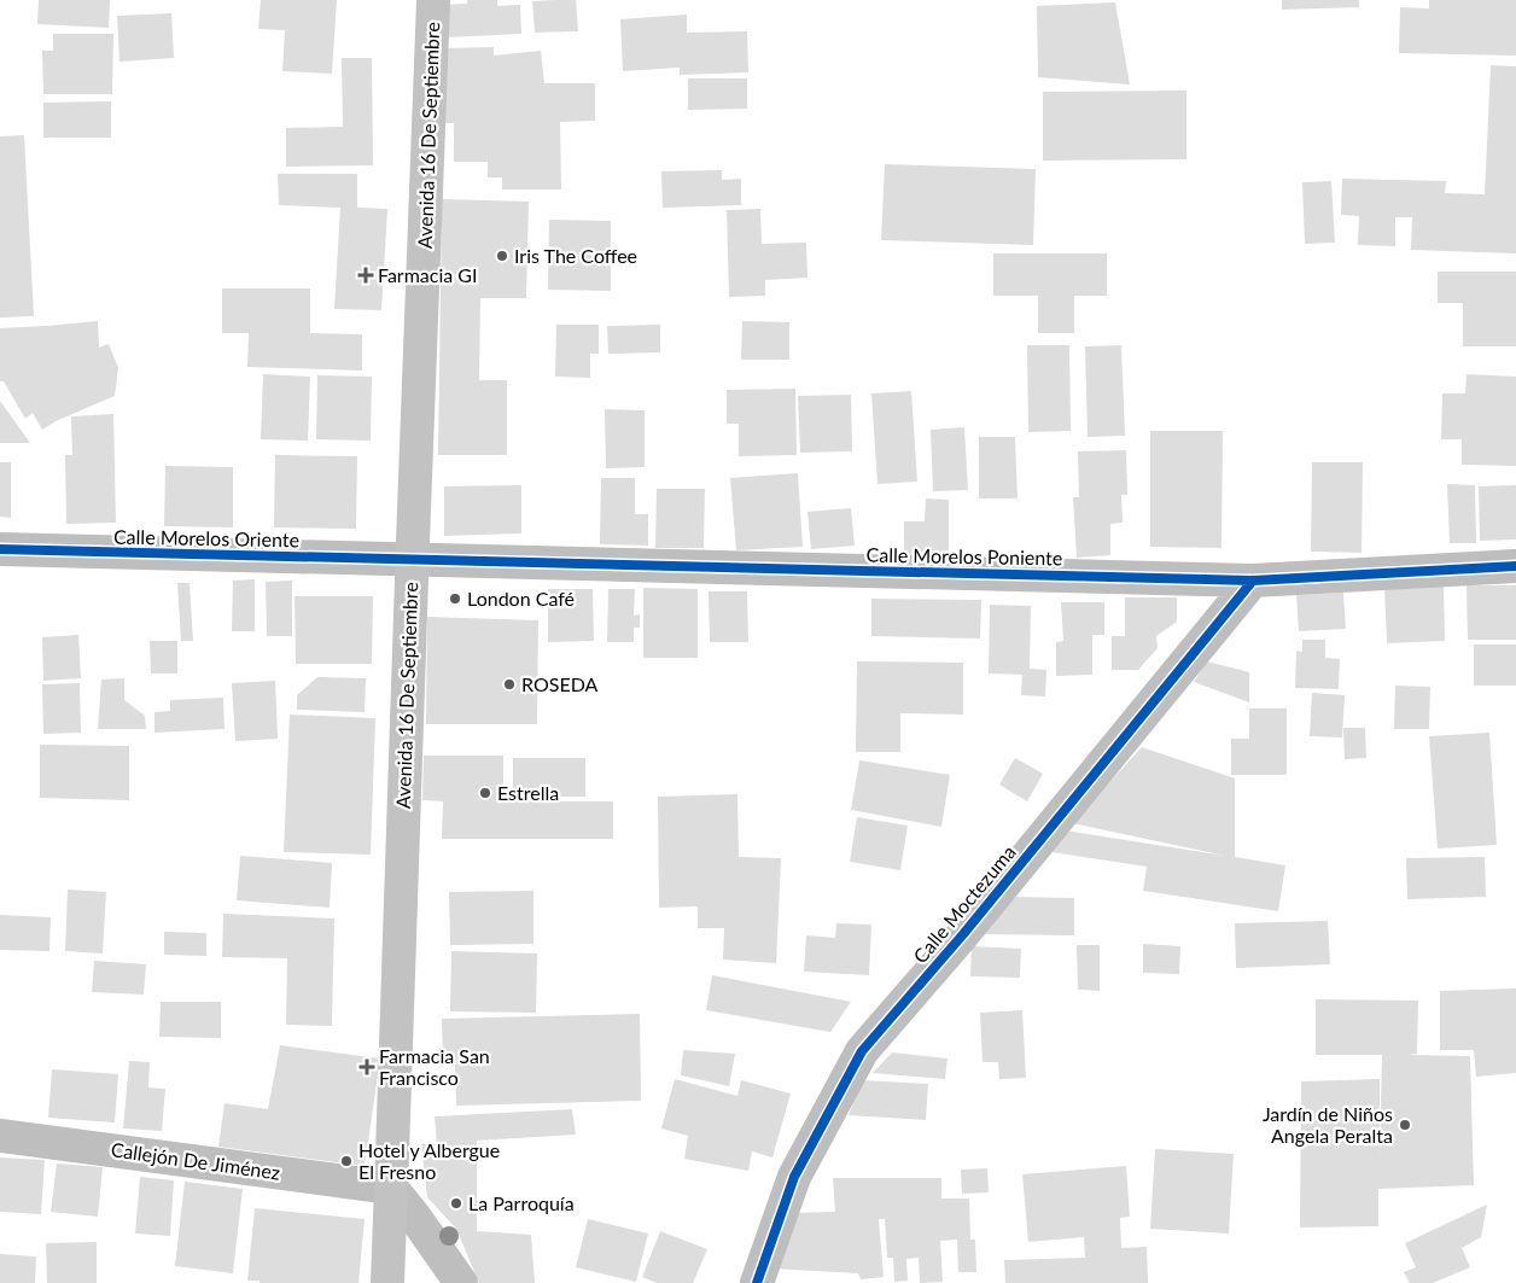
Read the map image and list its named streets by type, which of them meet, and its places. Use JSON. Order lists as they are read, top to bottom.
{
  "streets": {
    "main road": ["Avenida 16 De Septiembre"],
    "street": [
      "Calle Morelos Oriente",
      "Calle Morelos Poniente",
      "Calle Moctezuma",
      "Callejón De Jiménez"
    ]
  },
  "crossings": [
    ["Avenida 16 De Septiembre", "Calle Morelos Oriente"],
    ["Avenida 16 De Septiembre", "Calle Morelos Poniente"],
    ["Avenida 16 De Septiembre", "Callejón De Jiménez"],
    ["Calle Morelos Oriente", "Calle Morelos Poniente"],
    ["Calle Morelos Poniente", "Calle Moctezuma"]
  ],
  "places": {
    "other": [
      "Iris The Coffee",
      "London Café",
      "ROSEDA",
      "Estrella",
      "Jardín de Niños Angela Peralta",
      "Hotel y Albergue El Fresno",
      "La Parroquía"
    ],
    "health": ["Farmacia GI", "Farmacia San Francisco"]
  }
}
